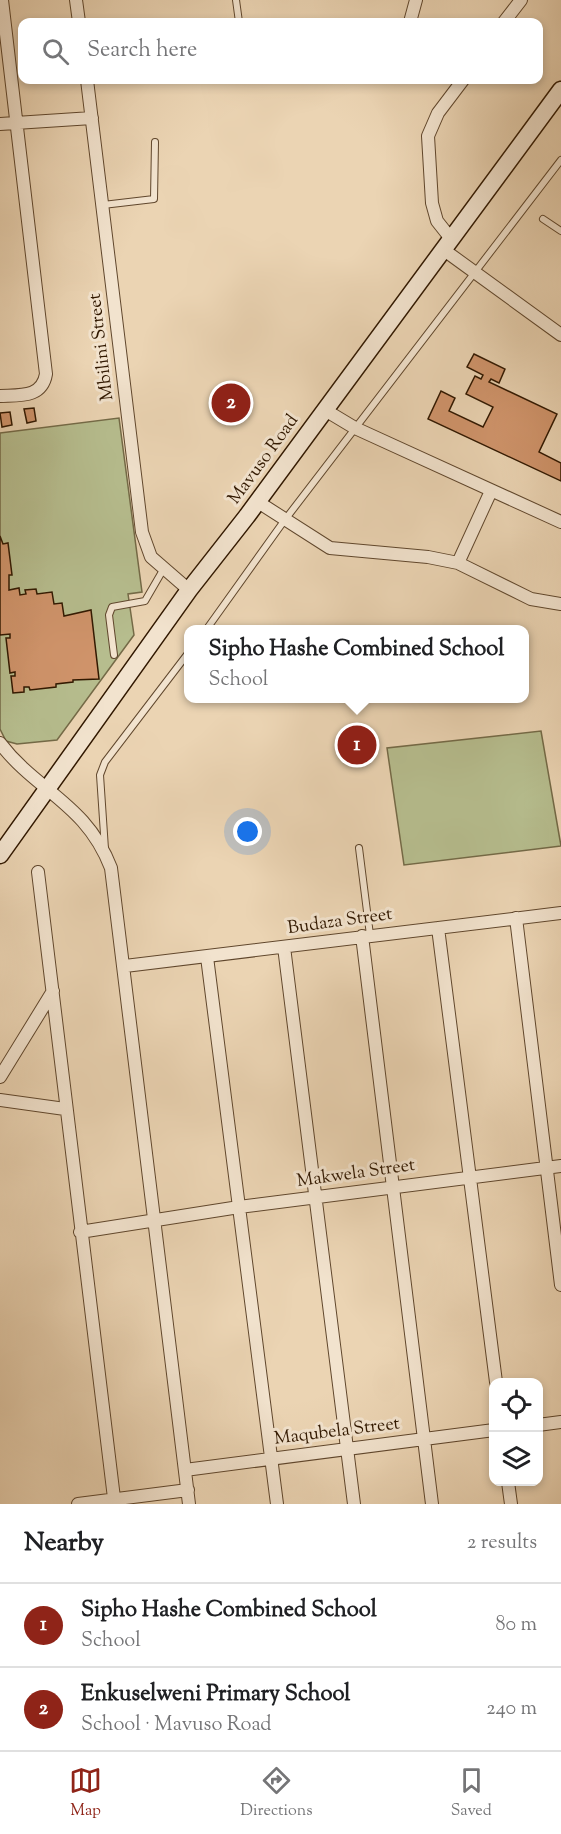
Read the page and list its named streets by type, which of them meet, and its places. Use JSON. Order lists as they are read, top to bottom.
{
  "streets": {
    "street": [
      "Mbilini Street",
      "Mavuso Road",
      "Budaza Street",
      "Makwela Street",
      "Maqubela Street"
    ]
  },
  "crossings": [
    ["Mbilini Street", "Mavuso Road"]
  ],
  "page": {
    "search": "Search here",
    "pins": ["2", "1"],
    "popup": ["Sipho Hashe Combined School", "School"],
    "heading": ["Nearby", "2 results"],
    "list": [
      {
        "mark": "1",
        "name": "Sipho Hashe Combined School",
        "note": "School",
        "value": "80 m"
      },
      {
        "mark": "2",
        "name": "Enkuselweni Primary School",
        "note": "School · Mavuso Road",
        "value": "240 m"
      }
    ],
    "nav": ["Map", "Directions", "Saved"]
  }
}
